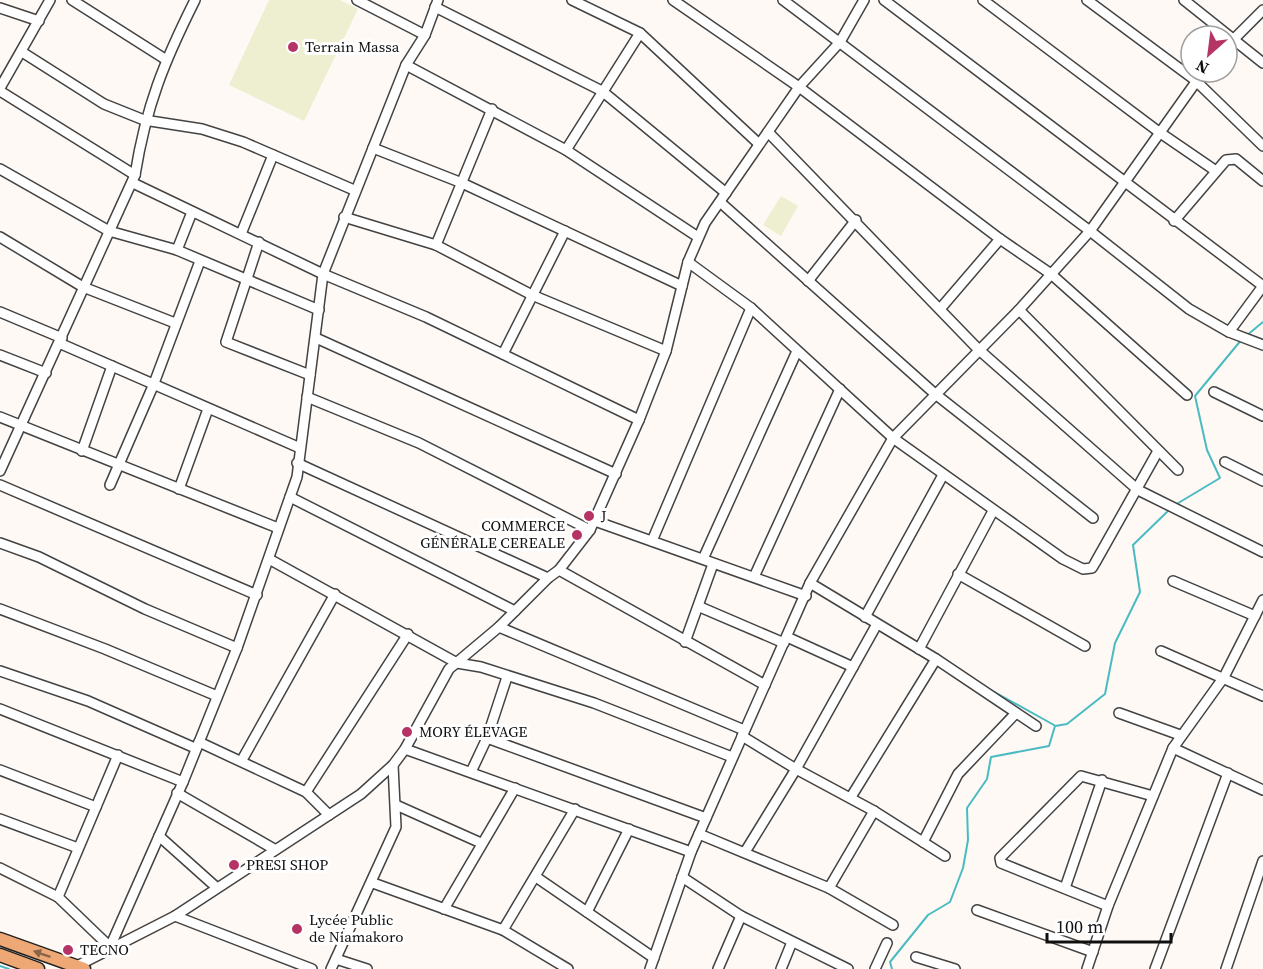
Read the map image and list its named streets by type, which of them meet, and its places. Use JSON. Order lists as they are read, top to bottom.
{
  "places": [
    "Terrain Massa",
    "J",
    "COMMERCE GÉNÉRALE CEREALE",
    "MORY ÉLEVAGE",
    "PRESI SHOP",
    "Lycée Public de Niamakoro",
    "TECNO"
  ],
  "scale_bar": "100 m",
  "north": "bottom left"
}
